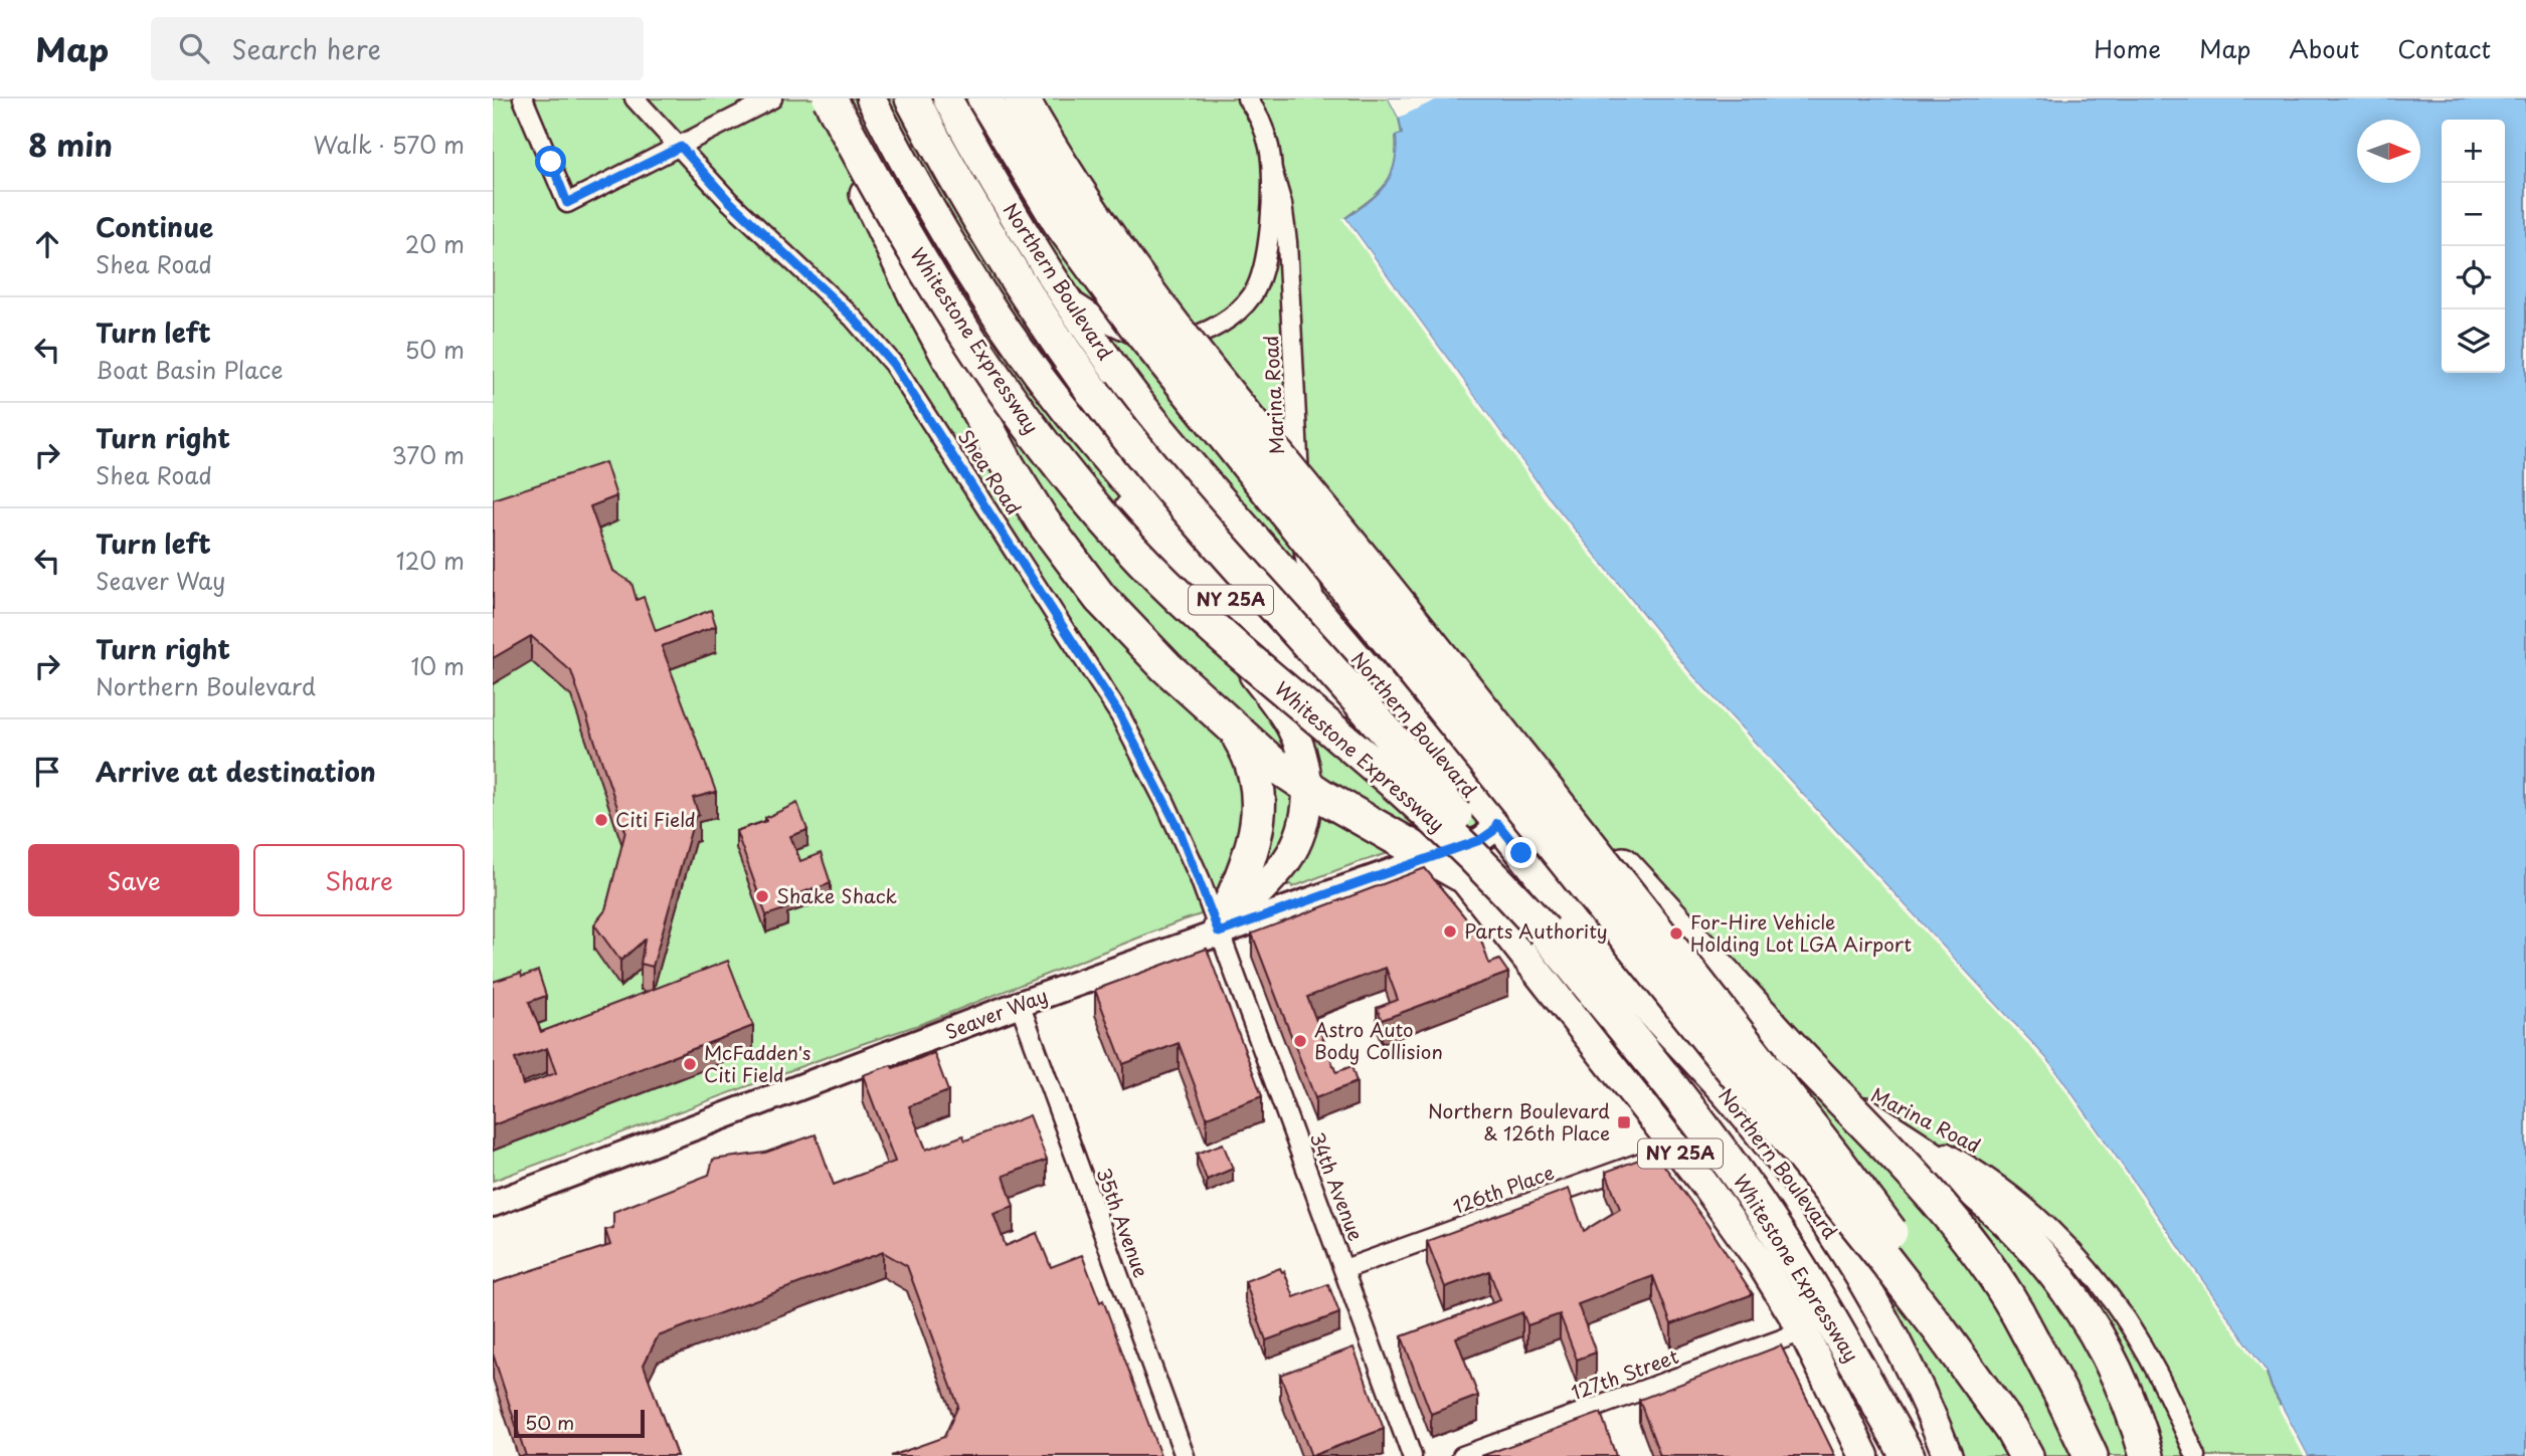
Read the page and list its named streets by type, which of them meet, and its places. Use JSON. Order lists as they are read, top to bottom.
{
  "streets": {
    "highway": ["Whitestone Expressway"],
    "main road": ["Northern Boulevard", "NY 25A", "Seaver Way"],
    "street": [
      "Marina Road",
      "Shea Road",
      "34th Avenue",
      "126th Place",
      "35th Avenue",
      "127th Street"
    ]
  },
  "crossings": [
    ["Northern Boulevard", "Marina Road"],
    ["Northern Boulevard", "Seaver Way"],
    ["Shea Road", "Seaver Way"],
    ["Shea Road", "34th Avenue"],
    ["NY 25A", "Seaver Way"],
    ["NY 25A", "126th Place"],
    ["NY 25A", "127th Street"],
    ["Seaver Way", "34th Avenue"],
    ["Seaver Way", "35th Avenue"],
    ["34th Avenue", "126th Place"]
  ],
  "places": {
    "other": [
      "Citi Field",
      "Shake Shack",
      "Parts Authority",
      "For-Hire Vehicle Holding Lot LGA Airport",
      "Astro Auto Body Collision",
      "McFadden's Citi Field"
    ],
    "transit": ["Northern Boulevard & 126th Place"]
  },
  "scale_bar": "50 m",
  "north": "right",
  "page": {
    "header": "Map",
    "search": "Search here",
    "nav": [
      "Home",
      "Map",
      "About",
      "Contact"
    ],
    "heading": ["8 min", "Walk · 570 m"],
    "map_buttons": ["+", "−"],
    "list": [
      ["Continue", "Shea Road", "20 m"],
      ["Turn left", "Boat Basin Place", "50 m"],
      ["Turn right", "Shea Road", "370 m"],
      ["Turn left", "Seaver Way", "120 m"],
      ["Turn right", "Northern Boulevard", "10 m"],
      "Arrive at destination"
    ],
    "buttons": ["Save", "Share"],
    "scale": "50 m"
  }
}
